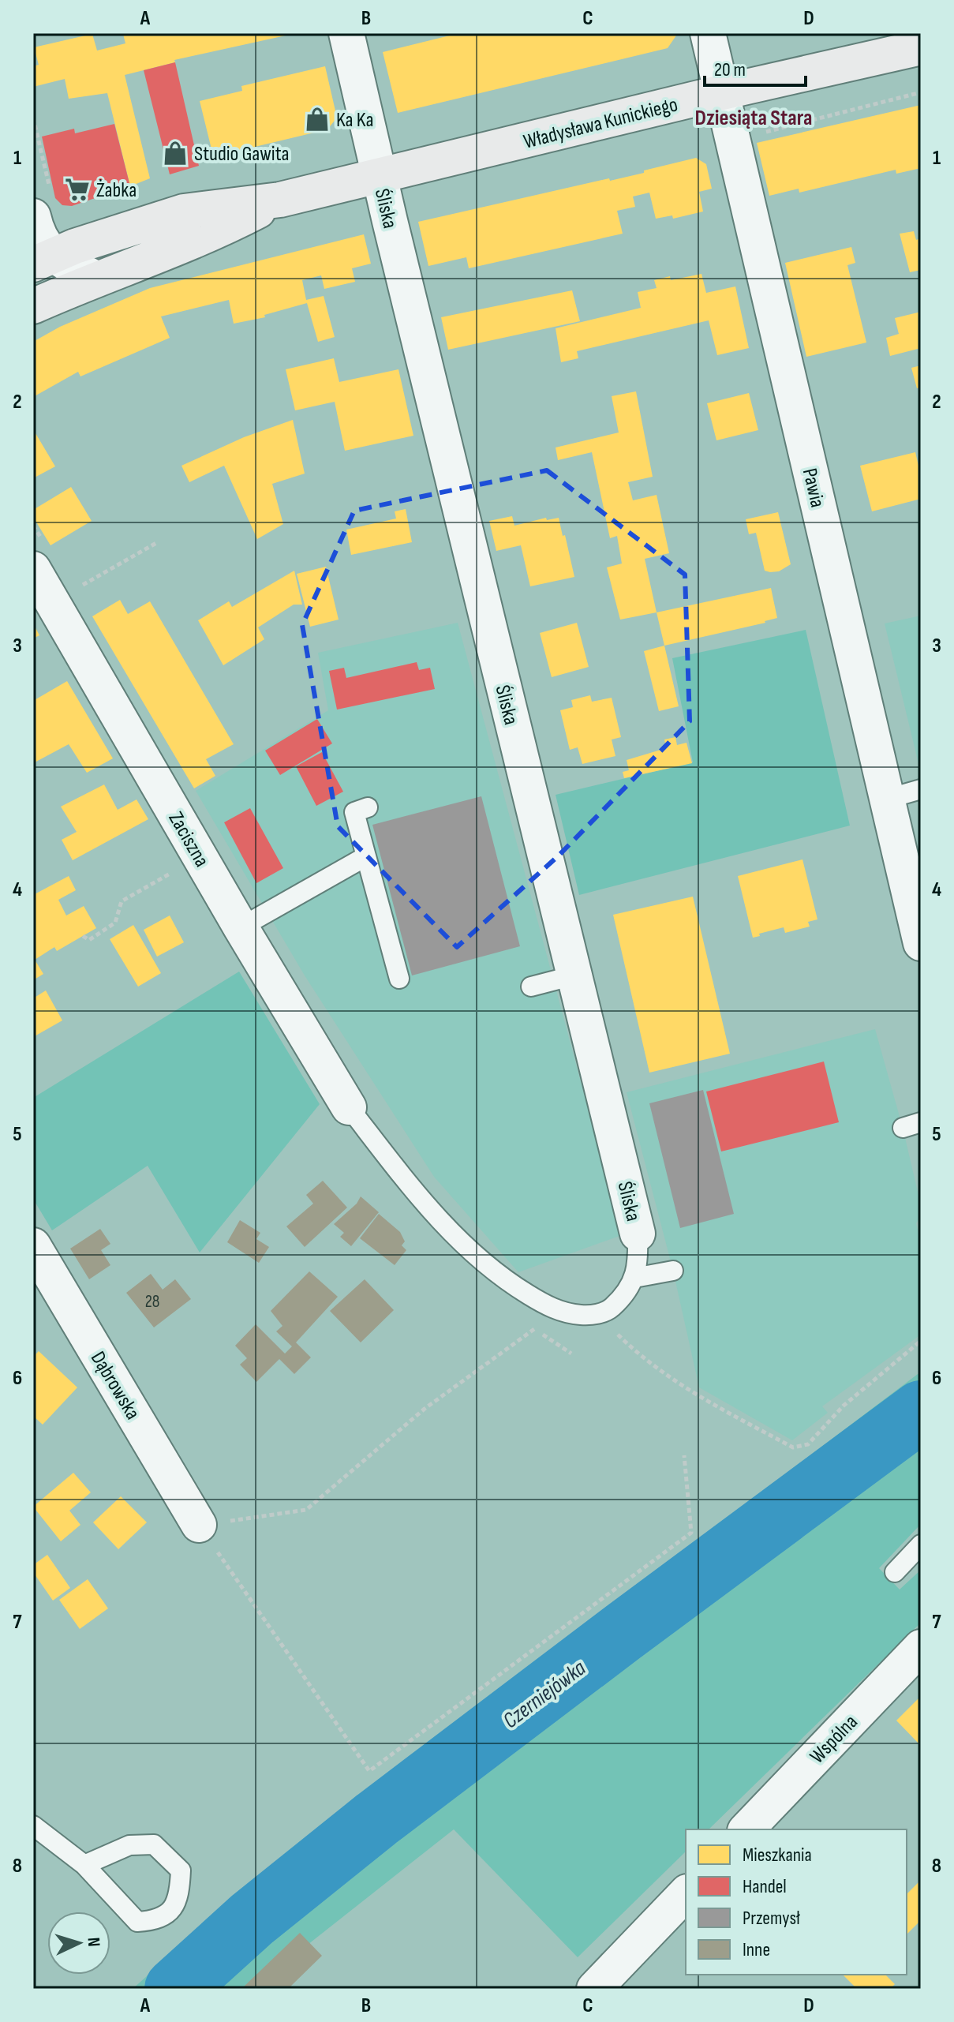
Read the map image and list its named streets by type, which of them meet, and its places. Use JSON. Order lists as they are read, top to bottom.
{
  "streets": {
    "main road": ["Władysława Kunickiego"],
    "street": [
      "Śliska",
      "Pawia",
      "Zaciszna",
      "Dąbrowska",
      "Wspólna"
    ]
  },
  "crossings": [
    ["Władysława Kunickiego", "Śliska"],
    ["Władysława Kunickiego", "Pawia"]
  ],
  "districts": ["Dziesiąta Stara"],
  "water": ["Czerniejówka"],
  "places": {
    "shop": ["Ka Ka", "Studio Gawita"],
    "supermarket": ["Żabka"]
  },
  "house_numbers": ["28"],
  "legend": [
    "Mieszkania",
    "Handel",
    "Przemysł",
    "Inne"
  ],
  "scale_bar": "20 m",
  "north": "right",
  "grid": {
    "columns": [
      "A",
      "B",
      "C",
      "D"
    ],
    "rows": [
      "1",
      "2",
      "3",
      "4",
      "5",
      "6",
      "7",
      "8"
    ]
  }
}
